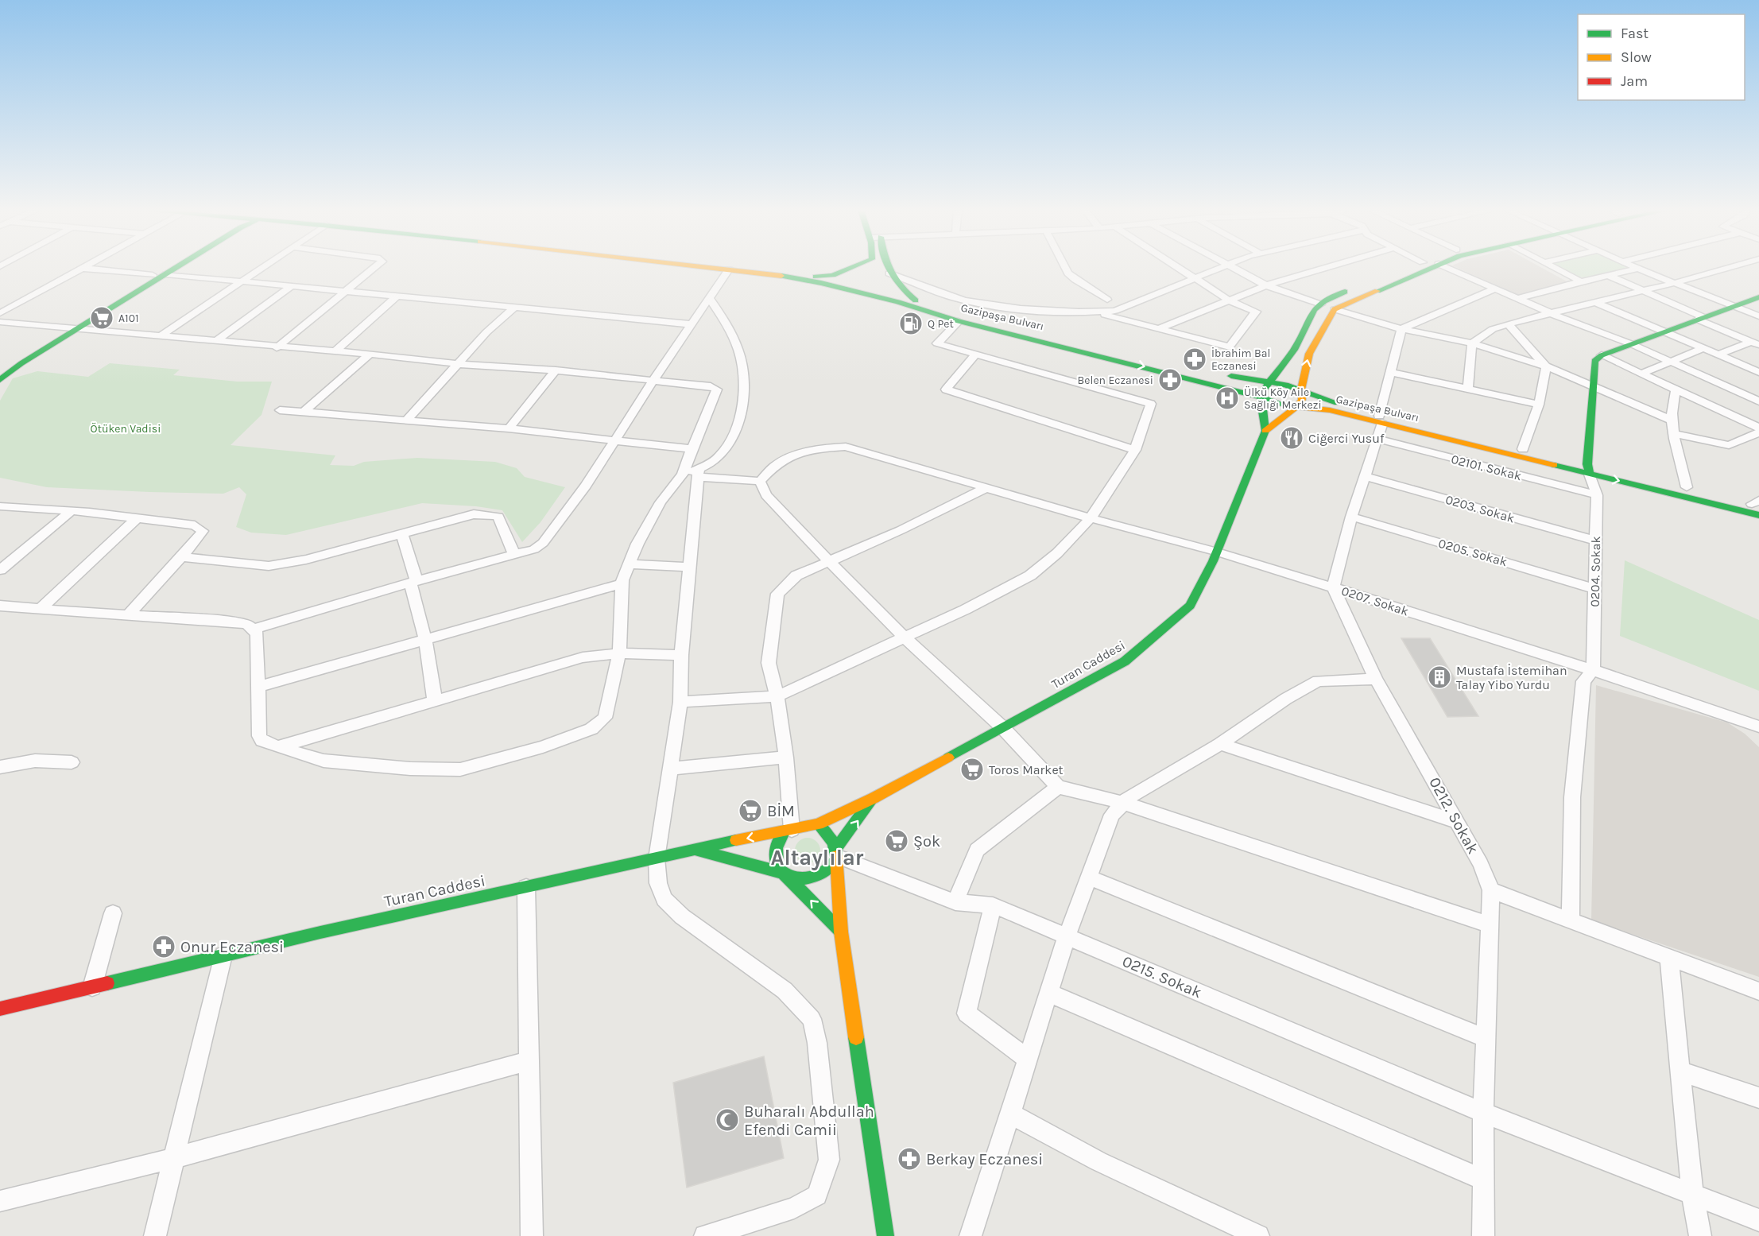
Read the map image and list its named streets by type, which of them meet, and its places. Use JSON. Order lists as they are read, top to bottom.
{
  "streets": {
    "street": [
      "Gazipaşa Bulvarı",
      "02101. Sokak",
      "0203. Sokak",
      "0205. Sokak",
      "0204. Sokak",
      "0207. Sokak",
      "Turan Caddesi",
      "0212. Sokak",
      "0215. Sokak"
    ]
  },
  "crossings": [
    ["Gazipaşa Bulvarı", "0204. Sokak"],
    ["02101. Sokak", "0204. Sokak"],
    ["0203. Sokak", "0204. Sokak"],
    ["0205. Sokak", "0204. Sokak"],
    ["0204. Sokak", "0207. Sokak"],
    ["0207. Sokak", "Turan Caddesi"],
    ["0207. Sokak", "0212. Sokak"],
    ["Turan Caddesi", "0215. Sokak"],
    ["0212. Sokak", "0215. Sokak"]
  ],
  "districts": ["Altaylılar"],
  "parks": ["Ötüken Vadisi"],
  "places": {
    "supermarket": [
      "A101",
      "Toros Market",
      "BİM",
      "Şok"
    ],
    "fuel station": ["Q Pet"],
    "pharmacy": [
      "İbrahim Bal Eczanesi",
      "Belen Eczanesi",
      "Onur Eczanesi",
      "Berkay Eczanesi"
    ],
    "hospital": ["Ülkü Köy Aile Sağlığı Merkezi"],
    "restaurant": ["Ciğerci Yusuf"],
    "building": ["Mustafa İstemihan Talay Yibo Yurdu"],
    "mosque": ["Buharalı Abdullah Efendi Camii"]
  },
  "legend": ["Fast", "Slow", "Jam"]
}
